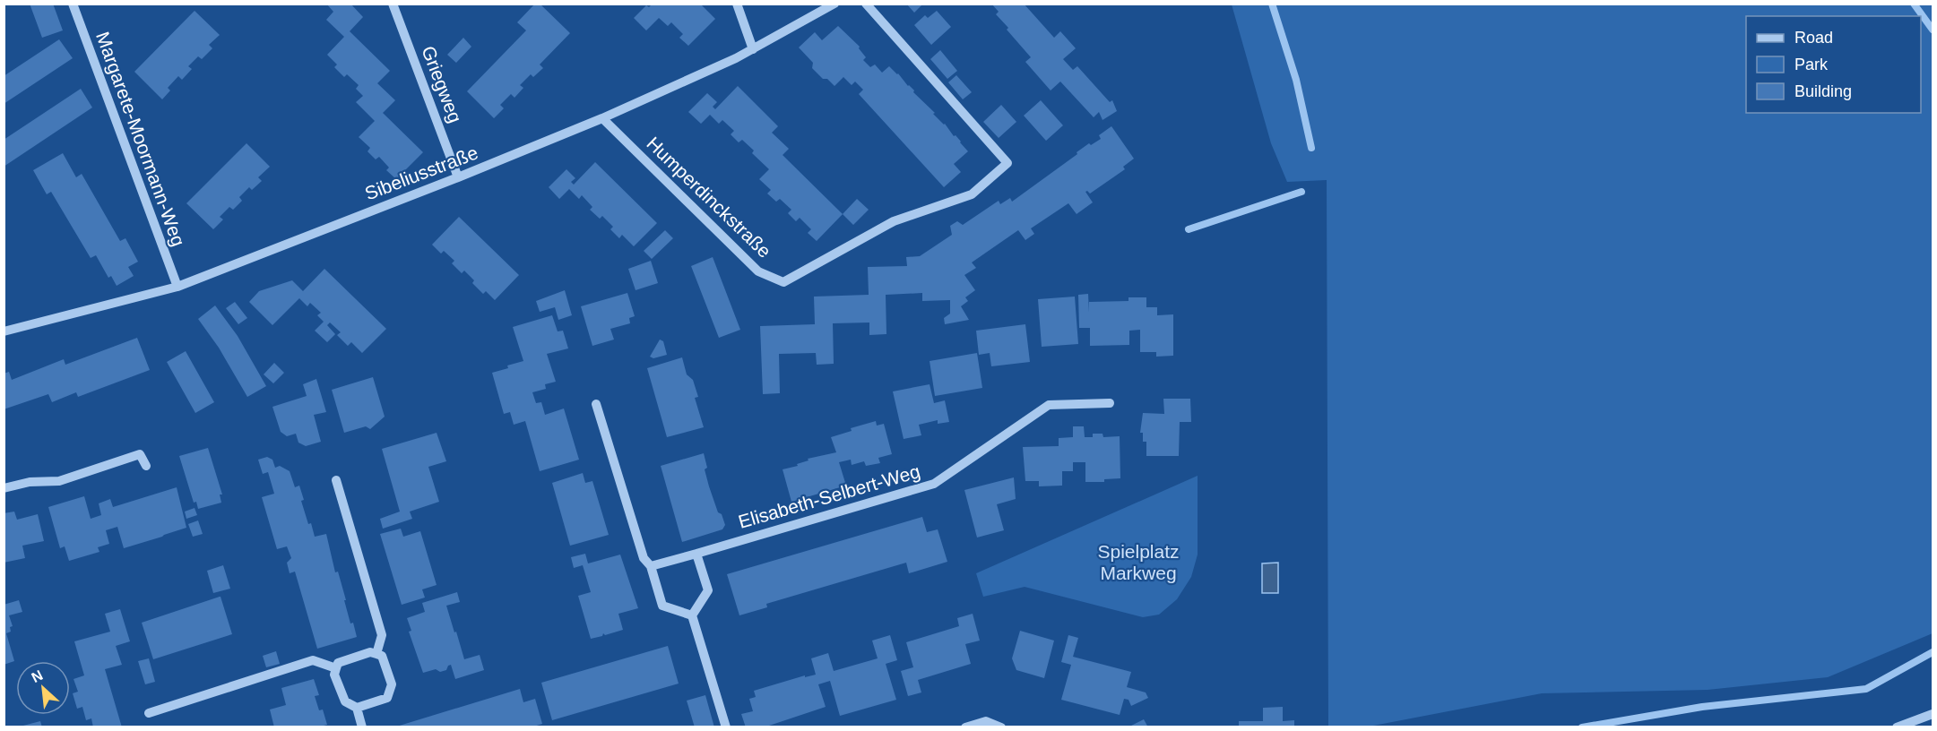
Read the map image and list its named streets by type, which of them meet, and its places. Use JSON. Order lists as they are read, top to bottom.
{
  "streets": {
    "street": [
      "Griegweg",
      "Margarete-Moormann-Weg",
      "Sibeliusstraße",
      "Humperdinckstraße",
      "Elisabeth-Selbert-Weg"
    ]
  },
  "crossings": [
    ["Griegweg", "Sibeliusstraße"],
    ["Margarete-Moormann-Weg", "Sibeliusstraße"],
    ["Sibeliusstraße", "Humperdinckstraße"]
  ],
  "parks": ["Spielplatz Markweg"],
  "legend": ["Road", "Park", "Building"],
  "north": "top left"
}
